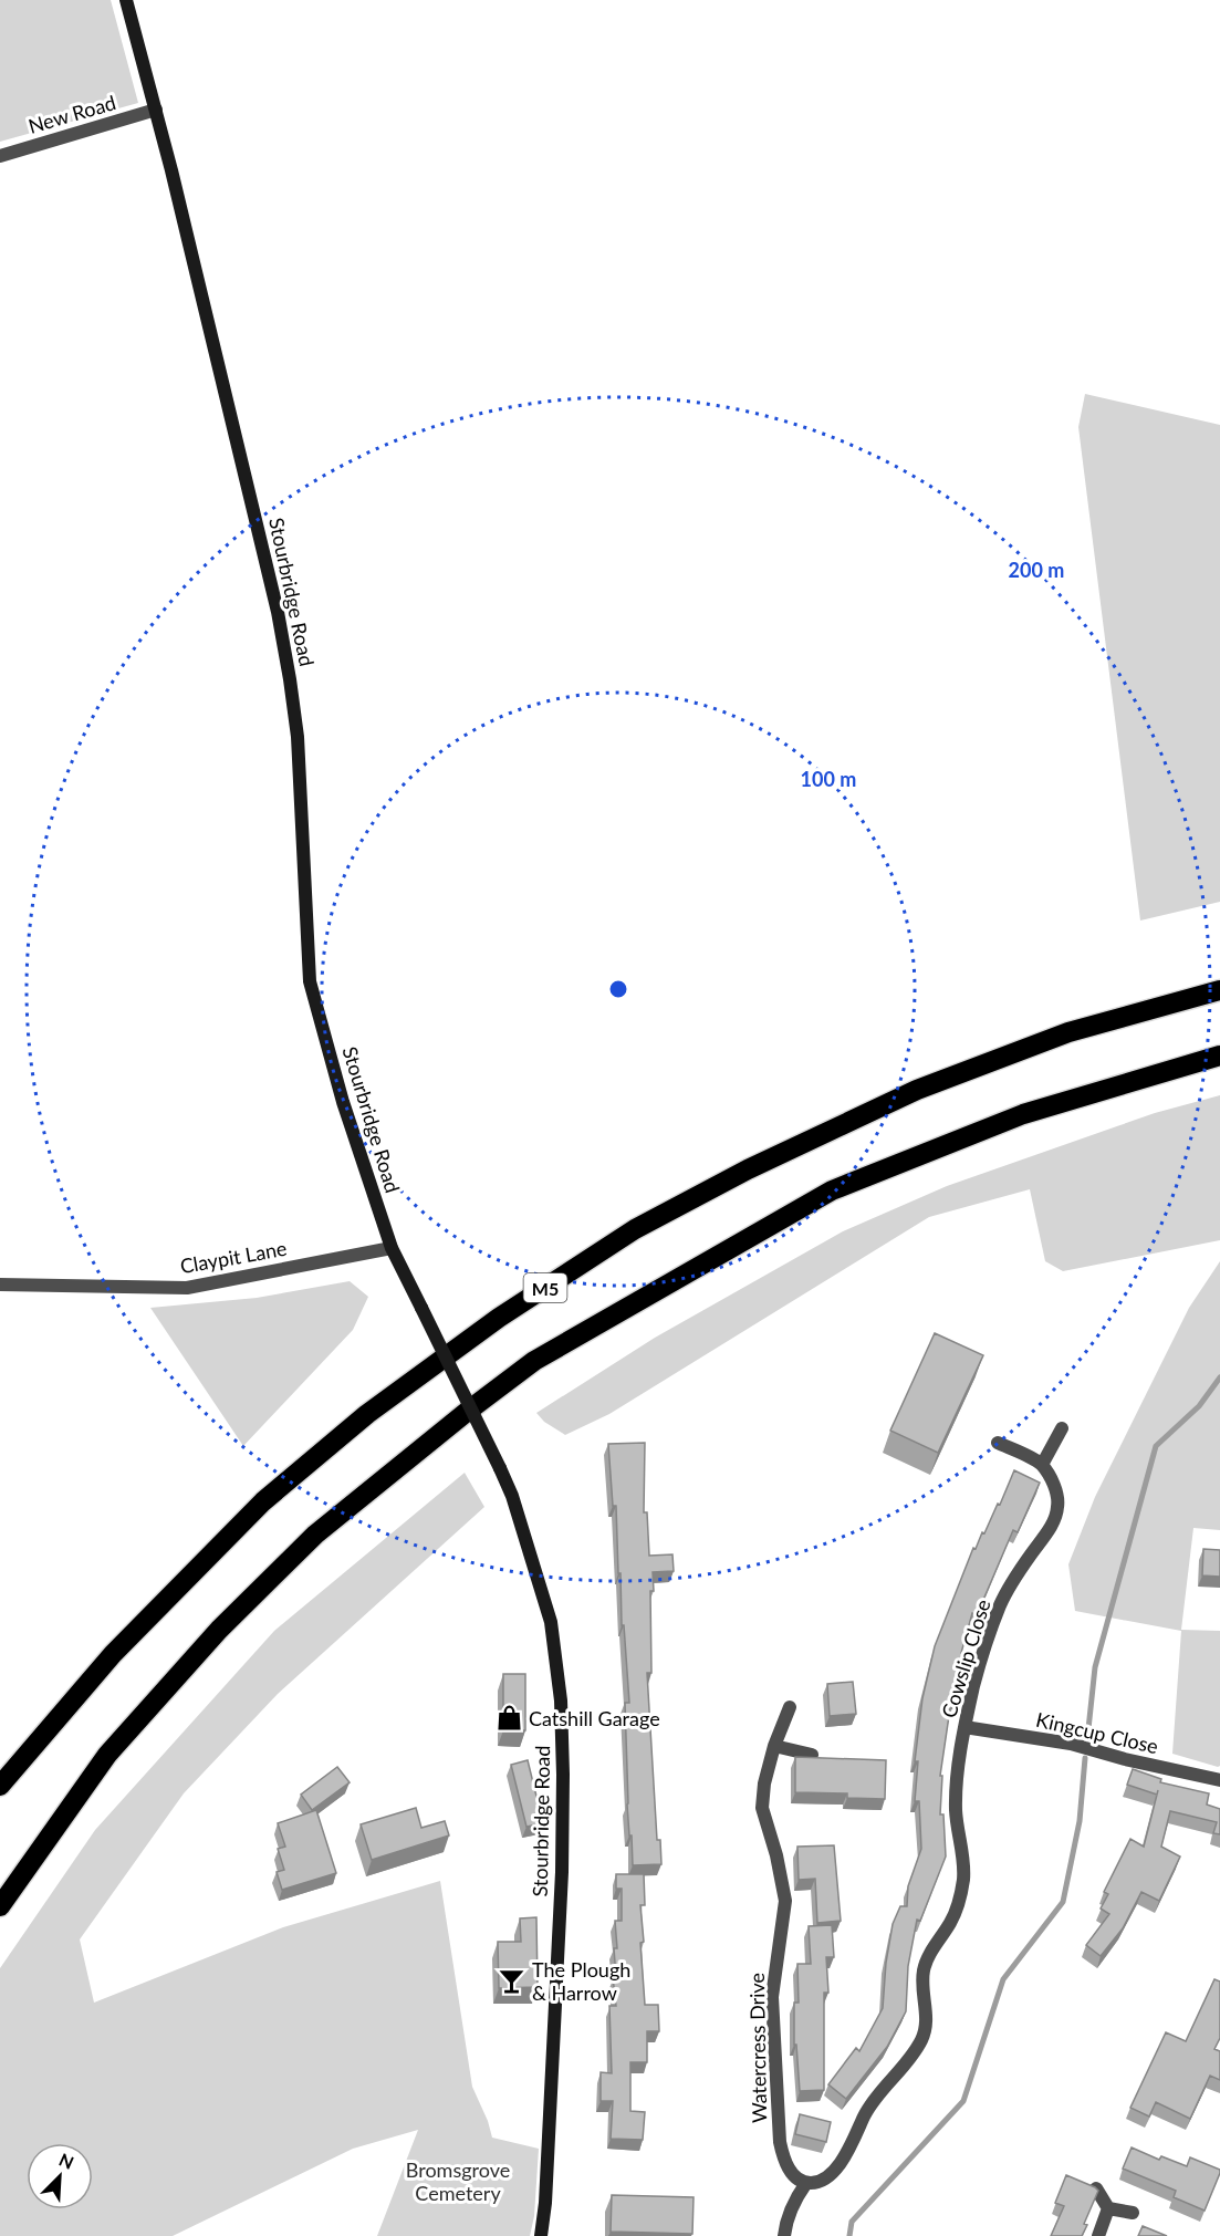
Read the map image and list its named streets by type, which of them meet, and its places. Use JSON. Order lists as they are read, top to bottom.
{
  "streets": {
    "highway": ["M5"],
    "main road": ["Stourbridge Road"],
    "street": [
      "New Road",
      "Claypit Lane",
      "Cowslip Close",
      "Kingcup Close",
      "Watercress Drive"
    ]
  },
  "crossings": [
    ["New Road", "Stourbridge Road"],
    ["Stourbridge Road", "Claypit Lane"],
    ["Cowslip Close", "Kingcup Close"],
    ["Cowslip Close", "Watercress Drive"]
  ],
  "parks": ["Bromsgrove Cemetery"],
  "places": {
    "shop": ["Catshill Garage"],
    "bar": ["The Plough & Harrow"]
  },
  "north": "top right",
  "rings": ["200 m", "100 m"]
}
